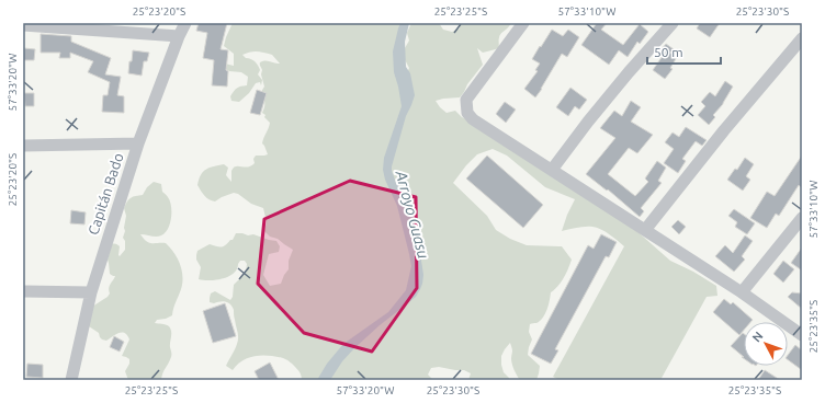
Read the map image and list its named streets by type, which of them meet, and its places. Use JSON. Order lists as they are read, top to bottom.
{
  "streets": {
    "street": ["Capitán Bado"]
  },
  "water": ["Arroyo Guasu"],
  "scale_bar": "50 m",
  "north": "top left",
  "coordinates": [
    "25°23'20\"S",
    "25°23'25\"S",
    "57°33'10\"W",
    "25°23'30\"S",
    "57°33'20\"W",
    "25°23'35\"S"
  ]
}
